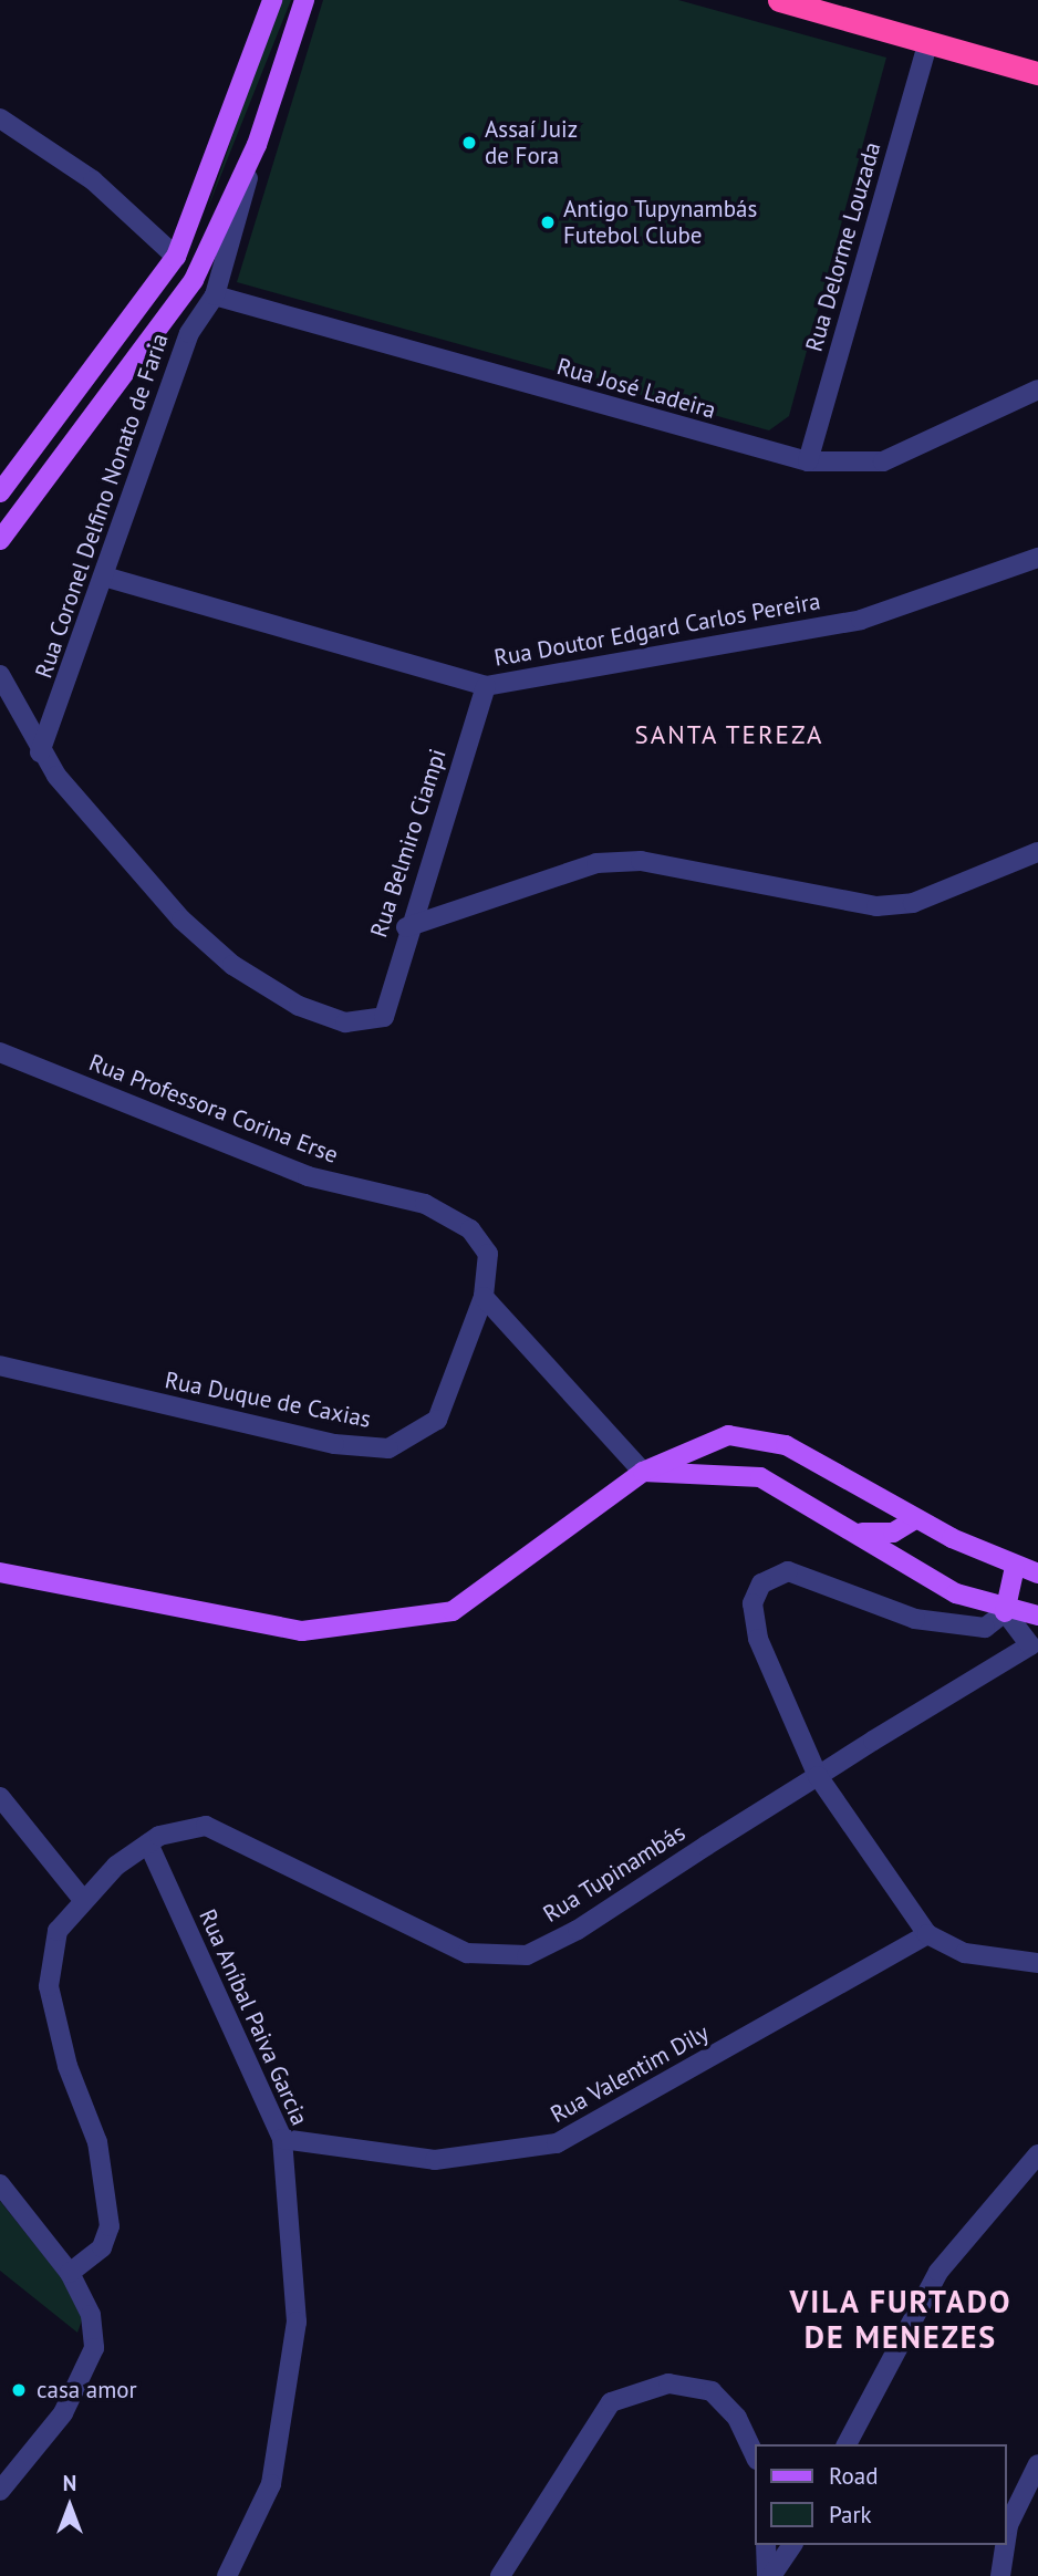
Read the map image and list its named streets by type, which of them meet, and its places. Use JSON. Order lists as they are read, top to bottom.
{
  "streets": {
    "main road": ["Rua Coronel Delfino Nonato de Faria"],
    "street": [
      "Rua Delorme Louzada",
      "Rua José Ladeira",
      "Rua Doutor Edgard Carlos Pereira",
      "Rua Belmiro Ciampi",
      "Rua Professora Corina Erse",
      "Rua Duque de Caxias",
      "Rua Tupinambás",
      "Rua Aníbal Paiva Garcia",
      "Rua Valentim Dily"
    ]
  },
  "crossings": [
    ["Rua Delorme Louzada", "Rua José Ladeira"],
    ["Rua José Ladeira", "Rua Coronel Delfino Nonato de Faria"],
    ["Rua Coronel Delfino Nonato de Faria", "Rua Doutor Edgard Carlos Pereira"],
    ["Rua Coronel Delfino Nonato de Faria", "Rua Belmiro Ciampi"],
    ["Rua Doutor Edgard Carlos Pereira", "Rua Belmiro Ciampi"],
    ["Rua Professora Corina Erse", "Rua Duque de Caxias"],
    ["Rua Tupinambás", "Rua Aníbal Paiva Garcia"],
    ["Rua Aníbal Paiva Garcia", "Rua Valentim Dily"]
  ],
  "districts": ["SANTA TEREZA", "VILA FURTADO DE MENEZES"],
  "places": ["Assaí Juiz de Fora", "Antigo Tupynambás Futebol Clube", "casa amor"],
  "legend": ["Road", "Park"],
  "north": "top"
}
